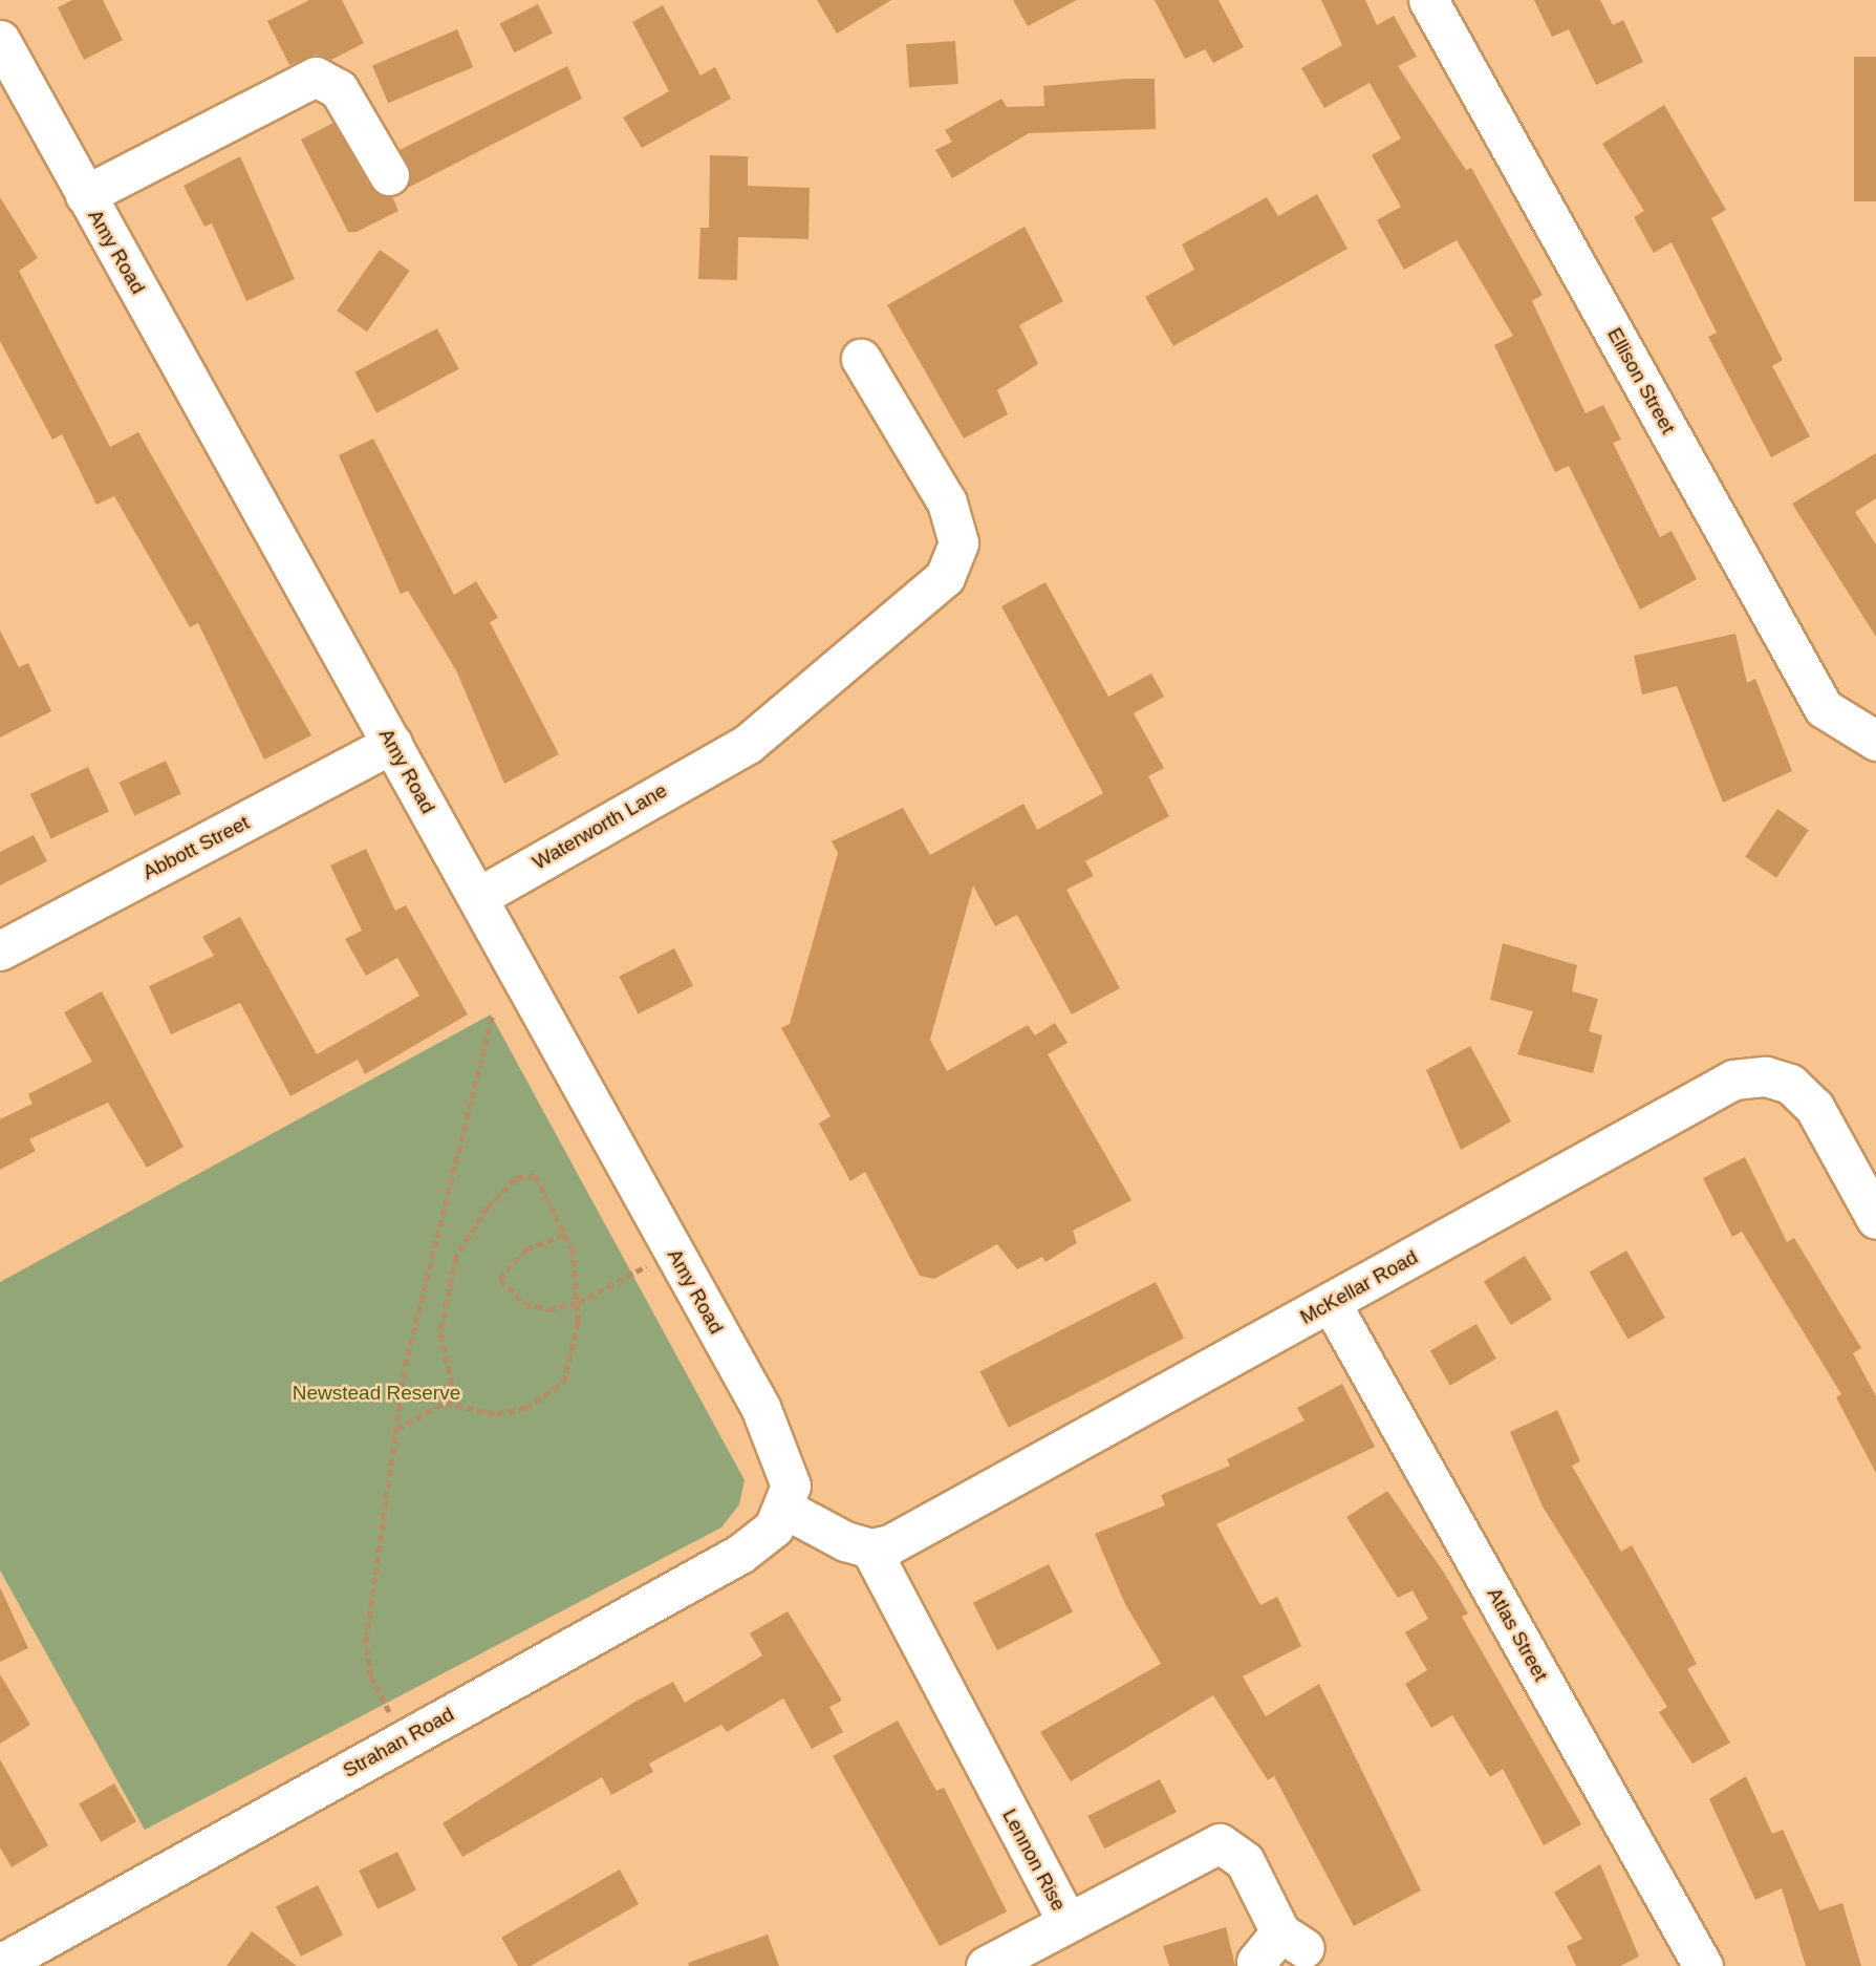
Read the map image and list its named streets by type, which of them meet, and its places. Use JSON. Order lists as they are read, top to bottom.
{
  "streets": {
    "street": [
      "Amy Road",
      "Ellison Street",
      "Waterworth Lane",
      "Abbott Street",
      "McKellar Road",
      "Atlas Street",
      "Strahan Road",
      "Lennon Rise"
    ]
  },
  "crossings": [
    ["Amy Road", "Waterworth Lane"],
    ["Amy Road", "Abbott Street"],
    ["Amy Road", "Strahan Road"],
    ["McKellar Road", "Atlas Street"],
    ["McKellar Road", "Lennon Rise"]
  ],
  "parks": ["Newstead Reserve"]
}
